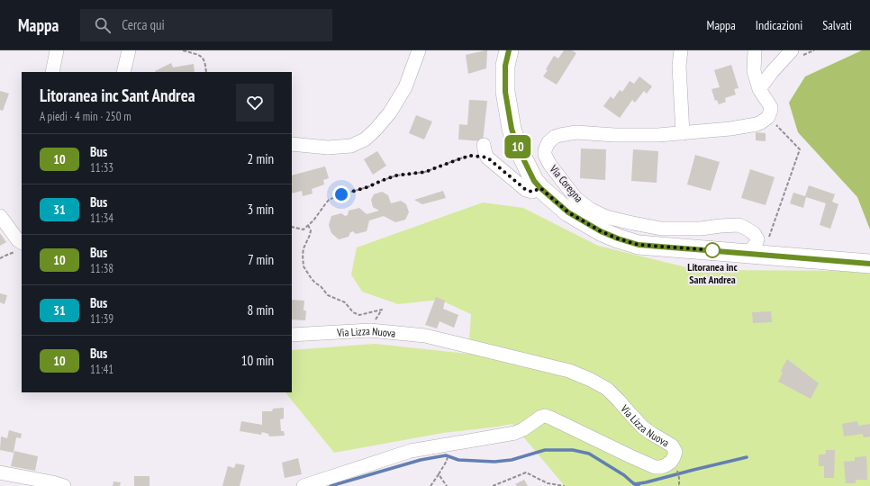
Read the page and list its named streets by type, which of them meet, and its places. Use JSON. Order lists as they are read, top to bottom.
{
  "streets": {
    "street": ["Via Coregna", "Via Lizza Nuova"]
  },
  "places": ["Litoranea inc Sant Andrea"],
  "lines": ["bus line 10"],
  "page": {
    "header": "Mappa",
    "search": "Cerca qui",
    "nav": ["Mappa", "Indicazioni", "Salvati"],
    "on_map": "10",
    "heading": ["Litoranea inc Sant Andrea", "A piedi · 4 min · 250 m"],
    "list": [
      {
        "mark": "10",
        "name": "Bus",
        "note": "11:33",
        "value": "2 min"
      },
      {
        "mark": "31",
        "name": "Bus",
        "note": "11:34",
        "value": "3 min"
      },
      {
        "mark": "10",
        "name": "Bus",
        "note": "11:38",
        "value": "7 min"
      },
      {
        "mark": "31",
        "name": "Bus",
        "note": "11:39",
        "value": "8 min"
      },
      {
        "mark": "10",
        "name": "Bus",
        "note": "11:41",
        "value": "10 min"
      }
    ]
  }
}
